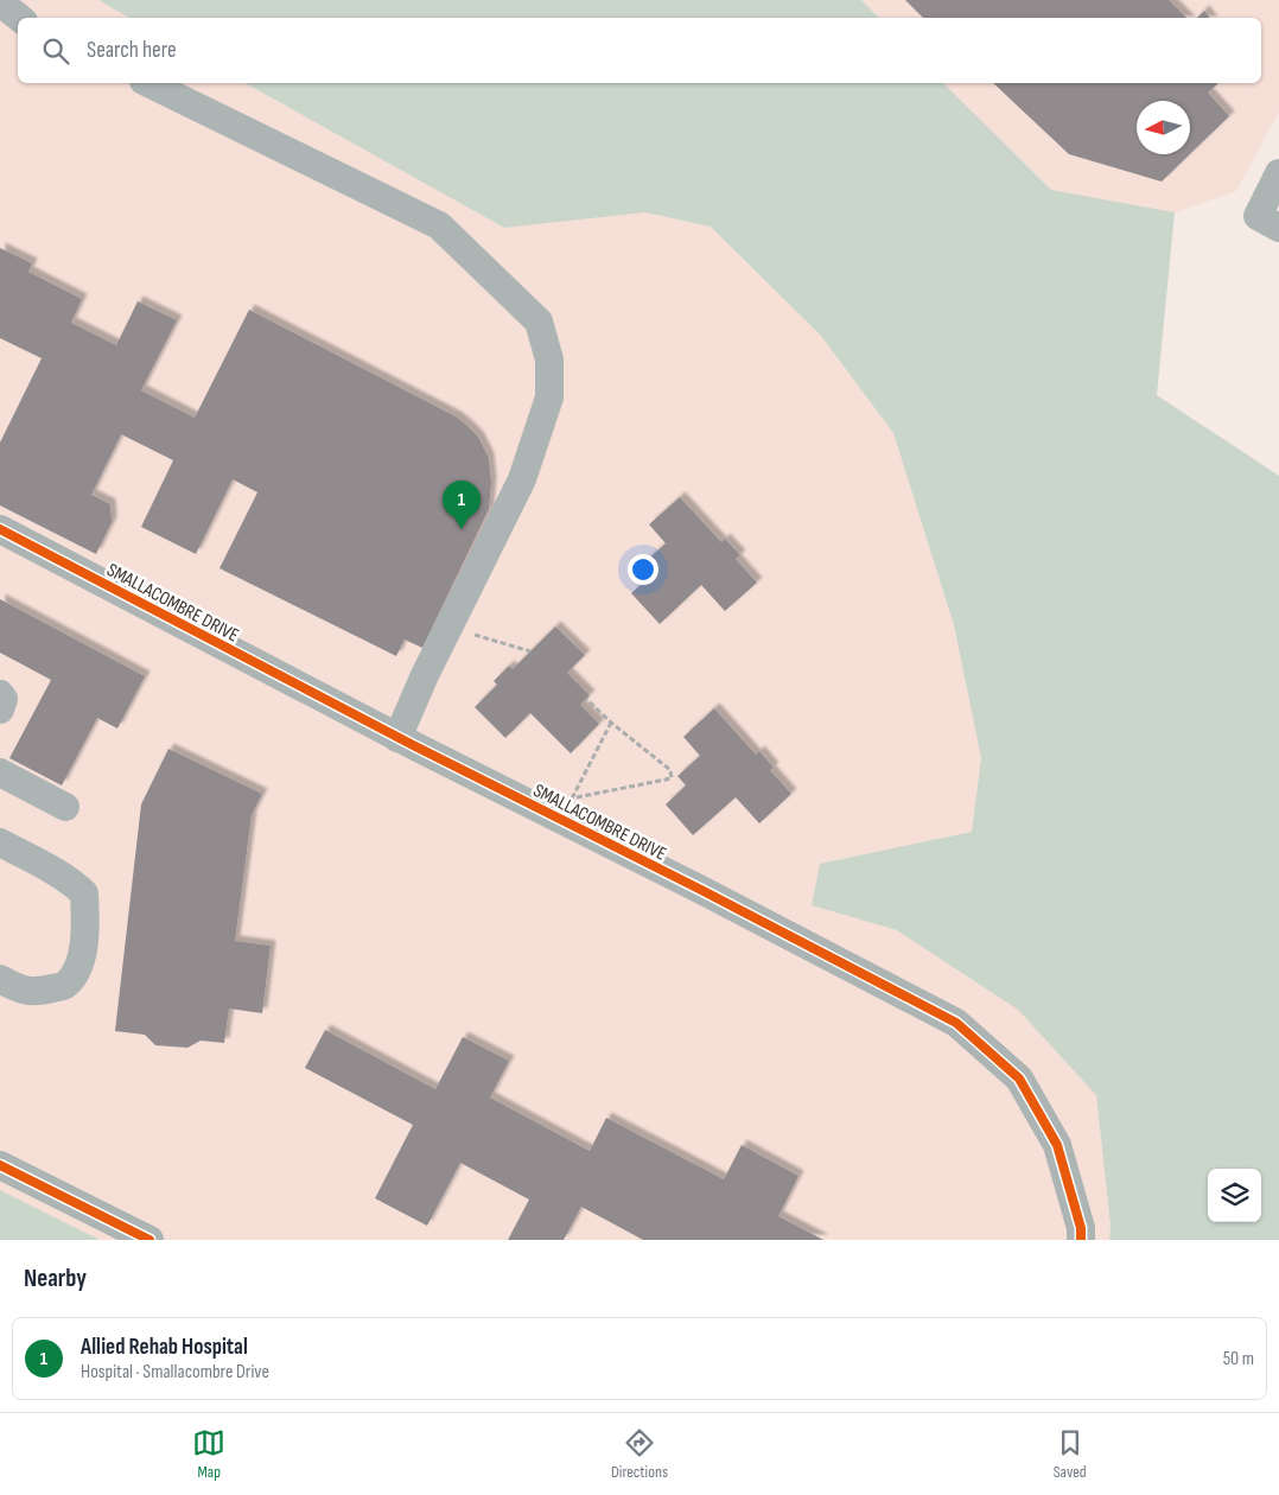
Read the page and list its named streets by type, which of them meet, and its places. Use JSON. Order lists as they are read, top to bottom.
{
  "streets": {
    "street": ["SMALLACOMBRE DRIVE"]
  },
  "north": "left",
  "page": {
    "search": "Search here",
    "pins": "1",
    "heading": "Nearby",
    "list": [
      {
        "mark": "1",
        "name": "Allied Rehab Hospital",
        "note": "Hospital · Smallacombre Drive",
        "value": "50 m"
      }
    ],
    "nav": ["Map", "Directions", "Saved"]
  }
}
